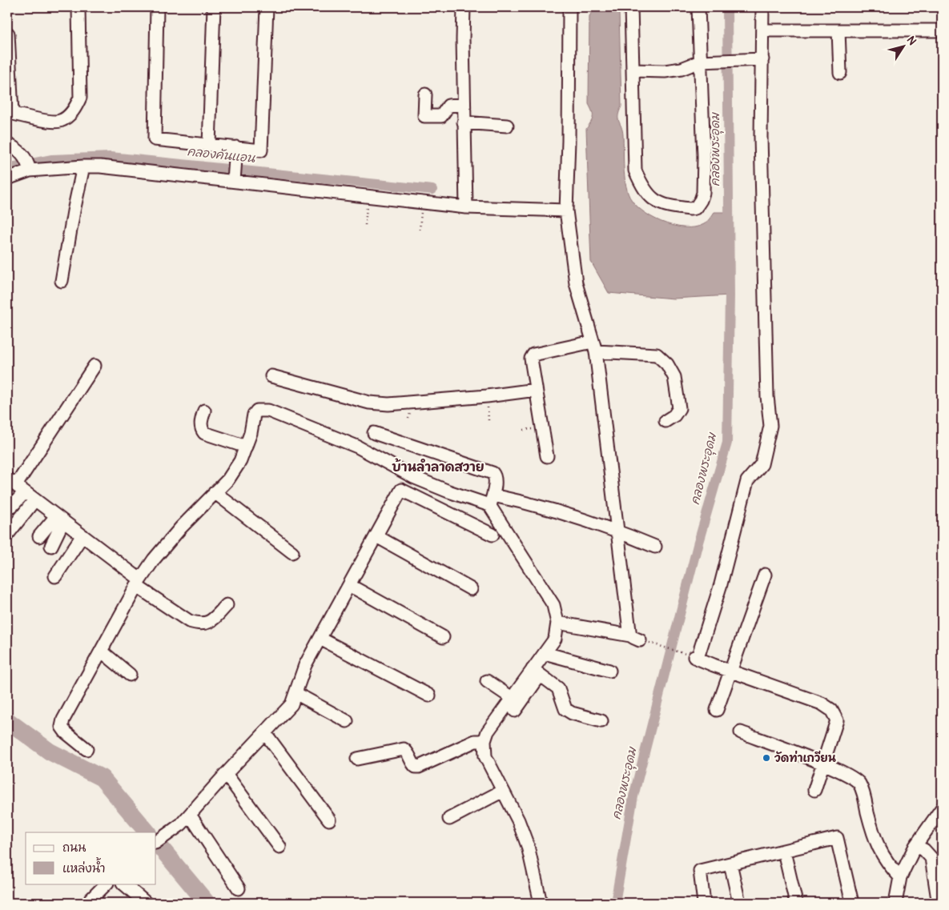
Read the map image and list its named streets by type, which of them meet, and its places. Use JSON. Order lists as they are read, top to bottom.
{
  "districts": ["บ้านลำลาดสวาย"],
  "water": ["คลองพระอุดม", "คลองคันแอน"],
  "places": ["วัดท่าเกวียน"],
  "legend": ["ถนน", "แหล่งน้ำ"],
  "north": "top right"
}
